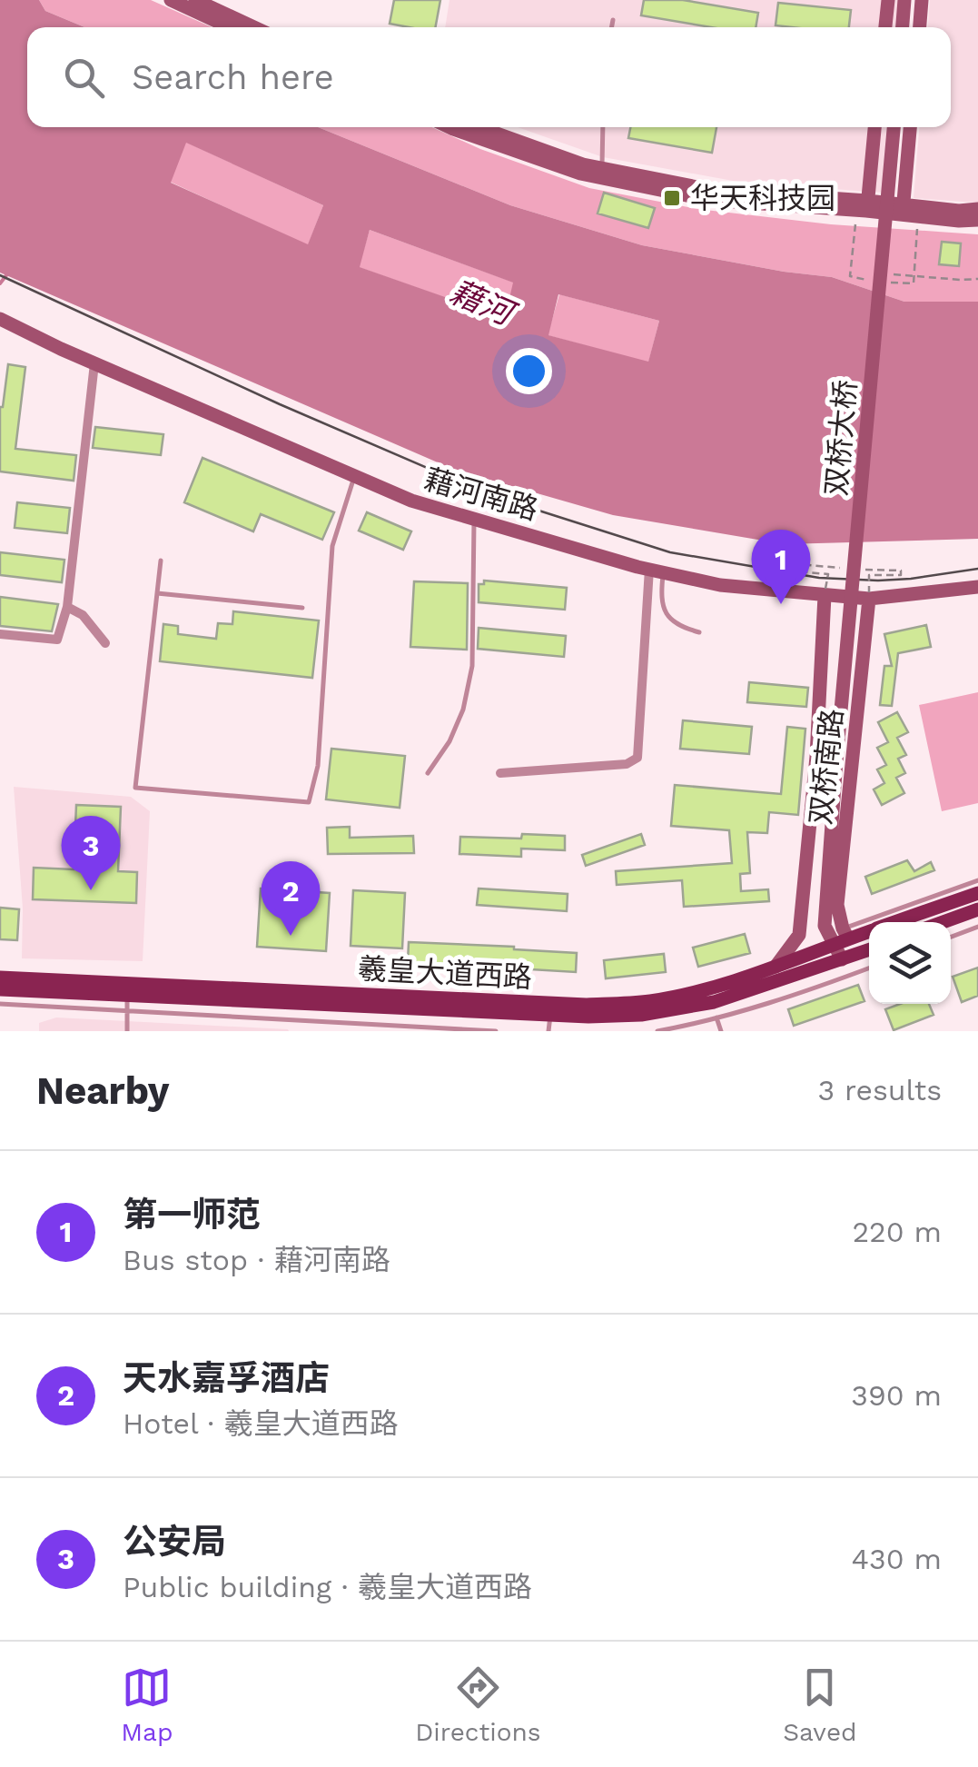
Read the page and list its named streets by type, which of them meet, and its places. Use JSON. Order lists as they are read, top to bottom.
{
  "streets": {
    "main road": [
      "双桥大桥",
      "藉河南路",
      "双桥南路",
      "羲皇大道西路"
    ]
  },
  "crossings": [
    ["双桥大桥", "羲皇大道西路"],
    ["藉河南路", "双桥南路"],
    ["双桥南路", "羲皇大道西路"]
  ],
  "water": ["藉河"],
  "places": {
    "transit": ["华天科技园"]
  },
  "page": {
    "search": "Search here",
    "pins": ["1", "3", "2"],
    "heading": ["Nearby", "3 results"],
    "list": [
      {
        "mark": "1",
        "name": "第一师范",
        "note": "Bus stop · 藉河南路",
        "value": "220 m"
      },
      {
        "mark": "2",
        "name": "天水嘉孚酒店",
        "note": "Hotel · 羲皇大道西路",
        "value": "390 m"
      },
      {
        "mark": "3",
        "name": "公安局",
        "note": "Public building · 羲皇大道西路",
        "value": "430 m"
      }
    ],
    "nav": ["Map", "Directions", "Saved"]
  }
}
